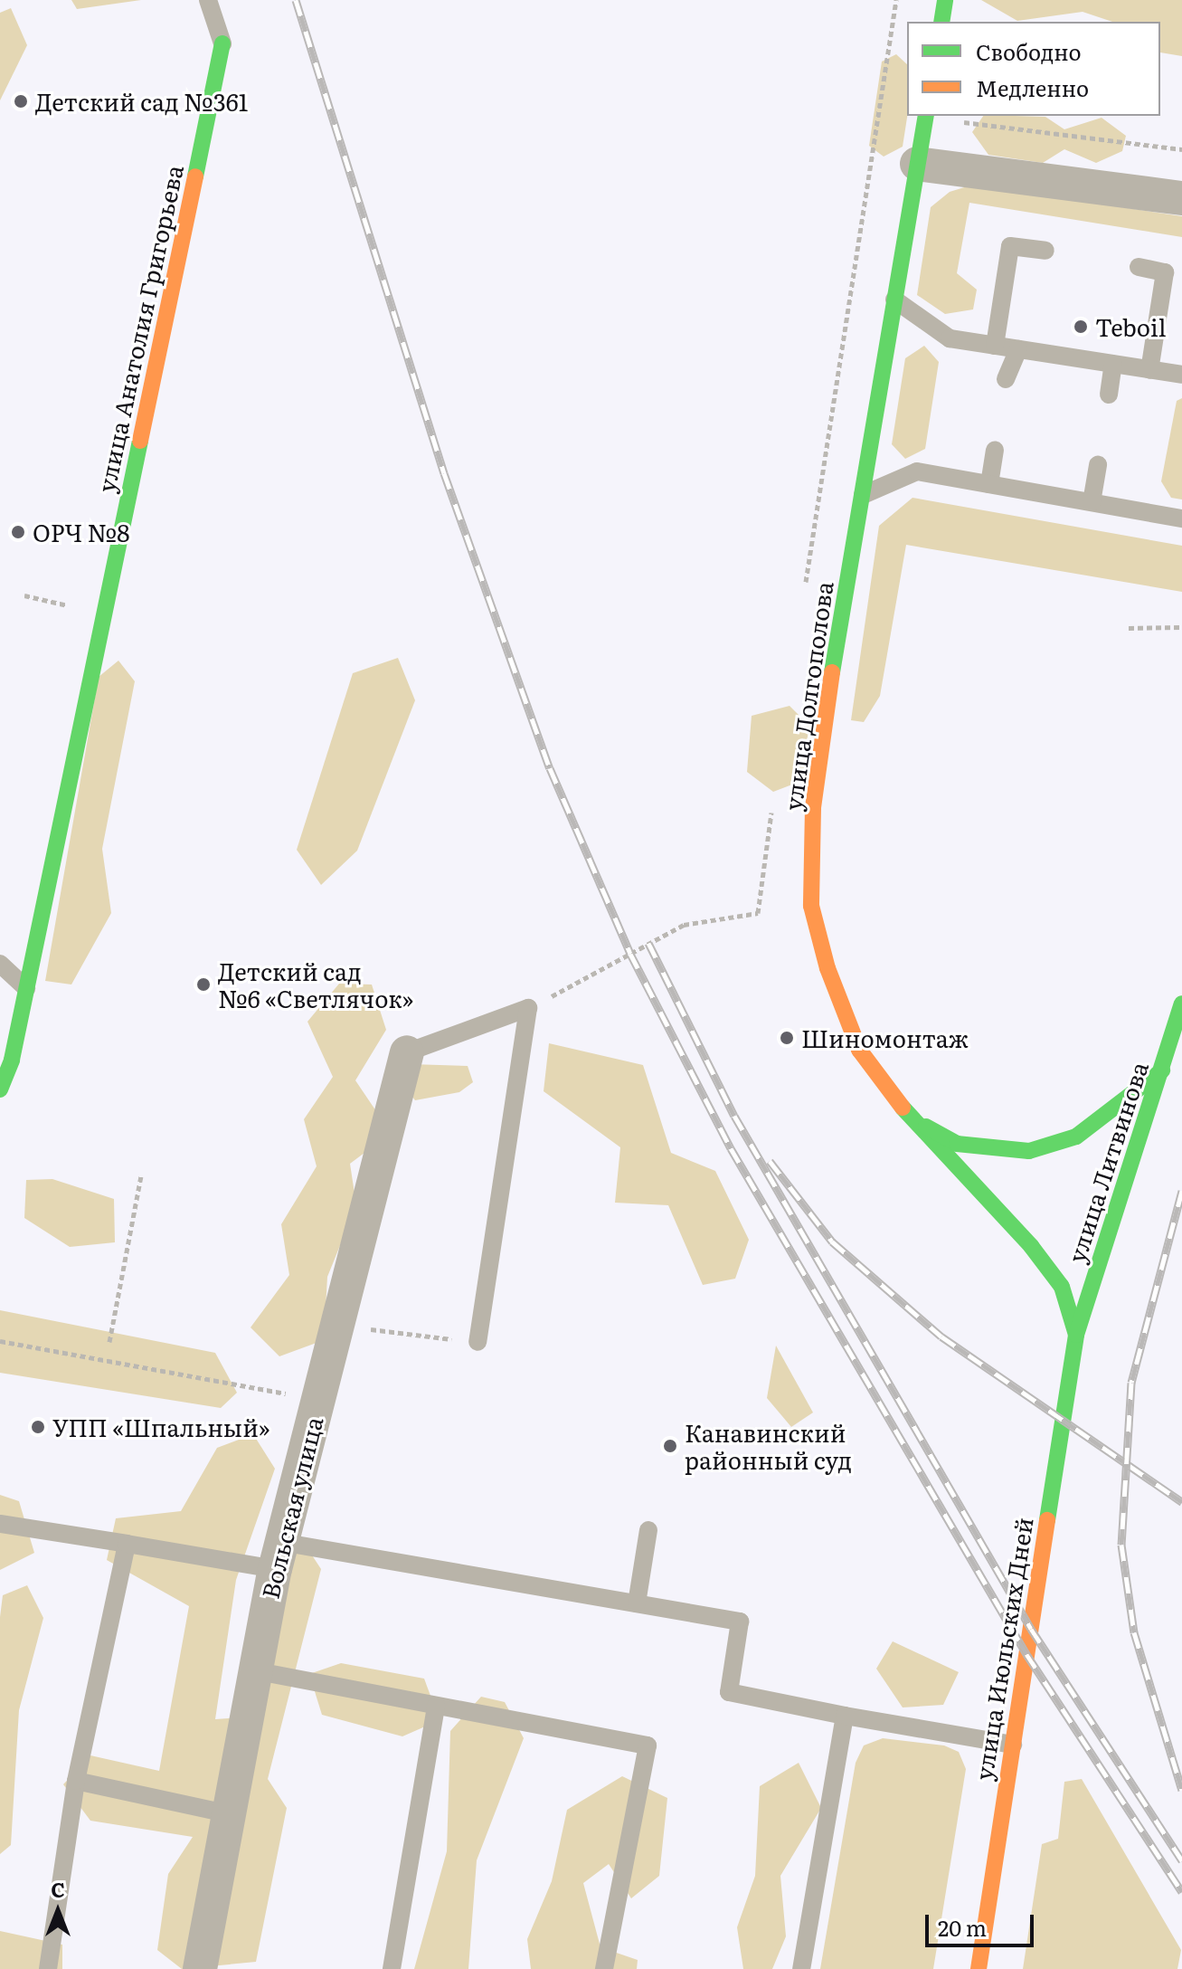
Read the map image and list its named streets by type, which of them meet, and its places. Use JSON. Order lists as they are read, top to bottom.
{
  "streets": {
    "street": [
      "улица Анатолия Григорьева",
      "улица Долгополова",
      "улица Литвинова",
      "Вольская улица",
      "улица Июльских Дней"
    ]
  },
  "crossings": [
    ["улица Долгополова", "улица Литвинова"],
    ["улица Долгополова", "улица Июльских Дней"],
    ["улица Литвинова", "улица Июльских Дней"]
  ],
  "places": [
    "Детский сад №361",
    "Teboil",
    "ОРЧ №8",
    "Детский сад №6 «Светлячок»",
    "Шиномонтаж",
    "УПП «Шпальный»",
    "Канавинский районный суд"
  ],
  "legend": ["Свободно", "Медленно"],
  "scale_bar": "20 m",
  "north": "top"
}
